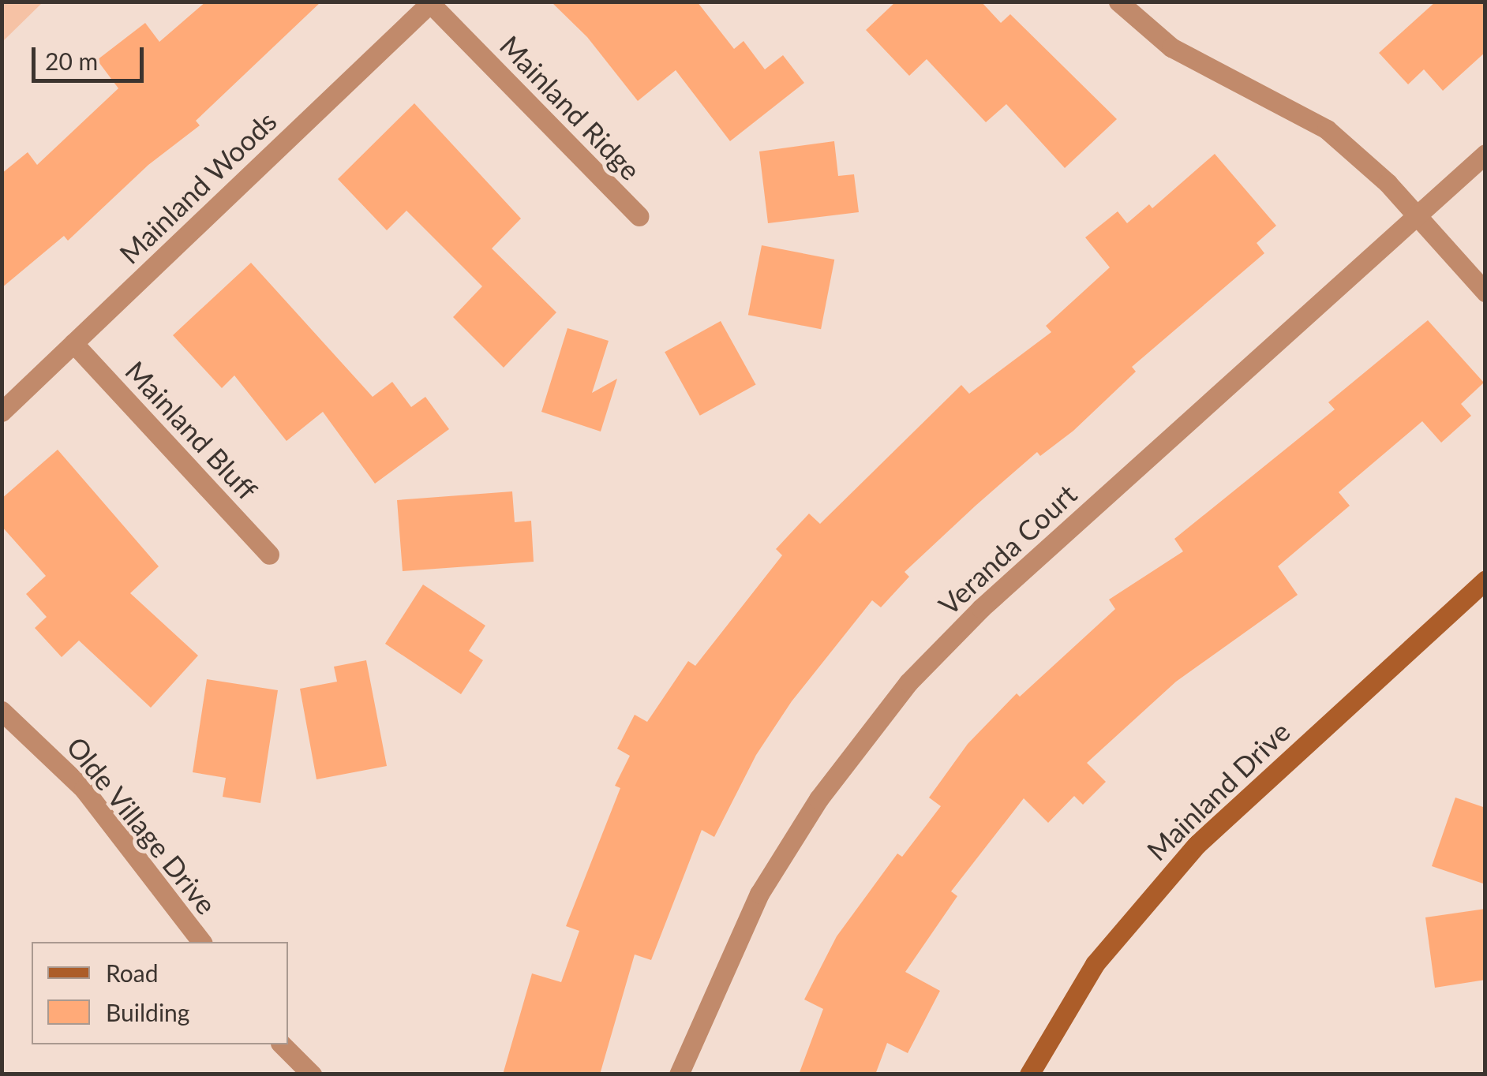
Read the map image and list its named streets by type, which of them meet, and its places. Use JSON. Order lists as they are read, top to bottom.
{
  "streets": {
    "main road": ["Mainland Drive"],
    "street": [
      "Mainland Ridge",
      "Mainland Woods",
      "Mainland Bluff",
      "Veranda Court",
      "Olde Village Drive"
    ]
  },
  "crossings": [
    ["Mainland Ridge", "Mainland Woods"],
    ["Mainland Woods", "Mainland Bluff"]
  ],
  "legend": ["Road", "Building"],
  "scale_bar": "20 m"
}
